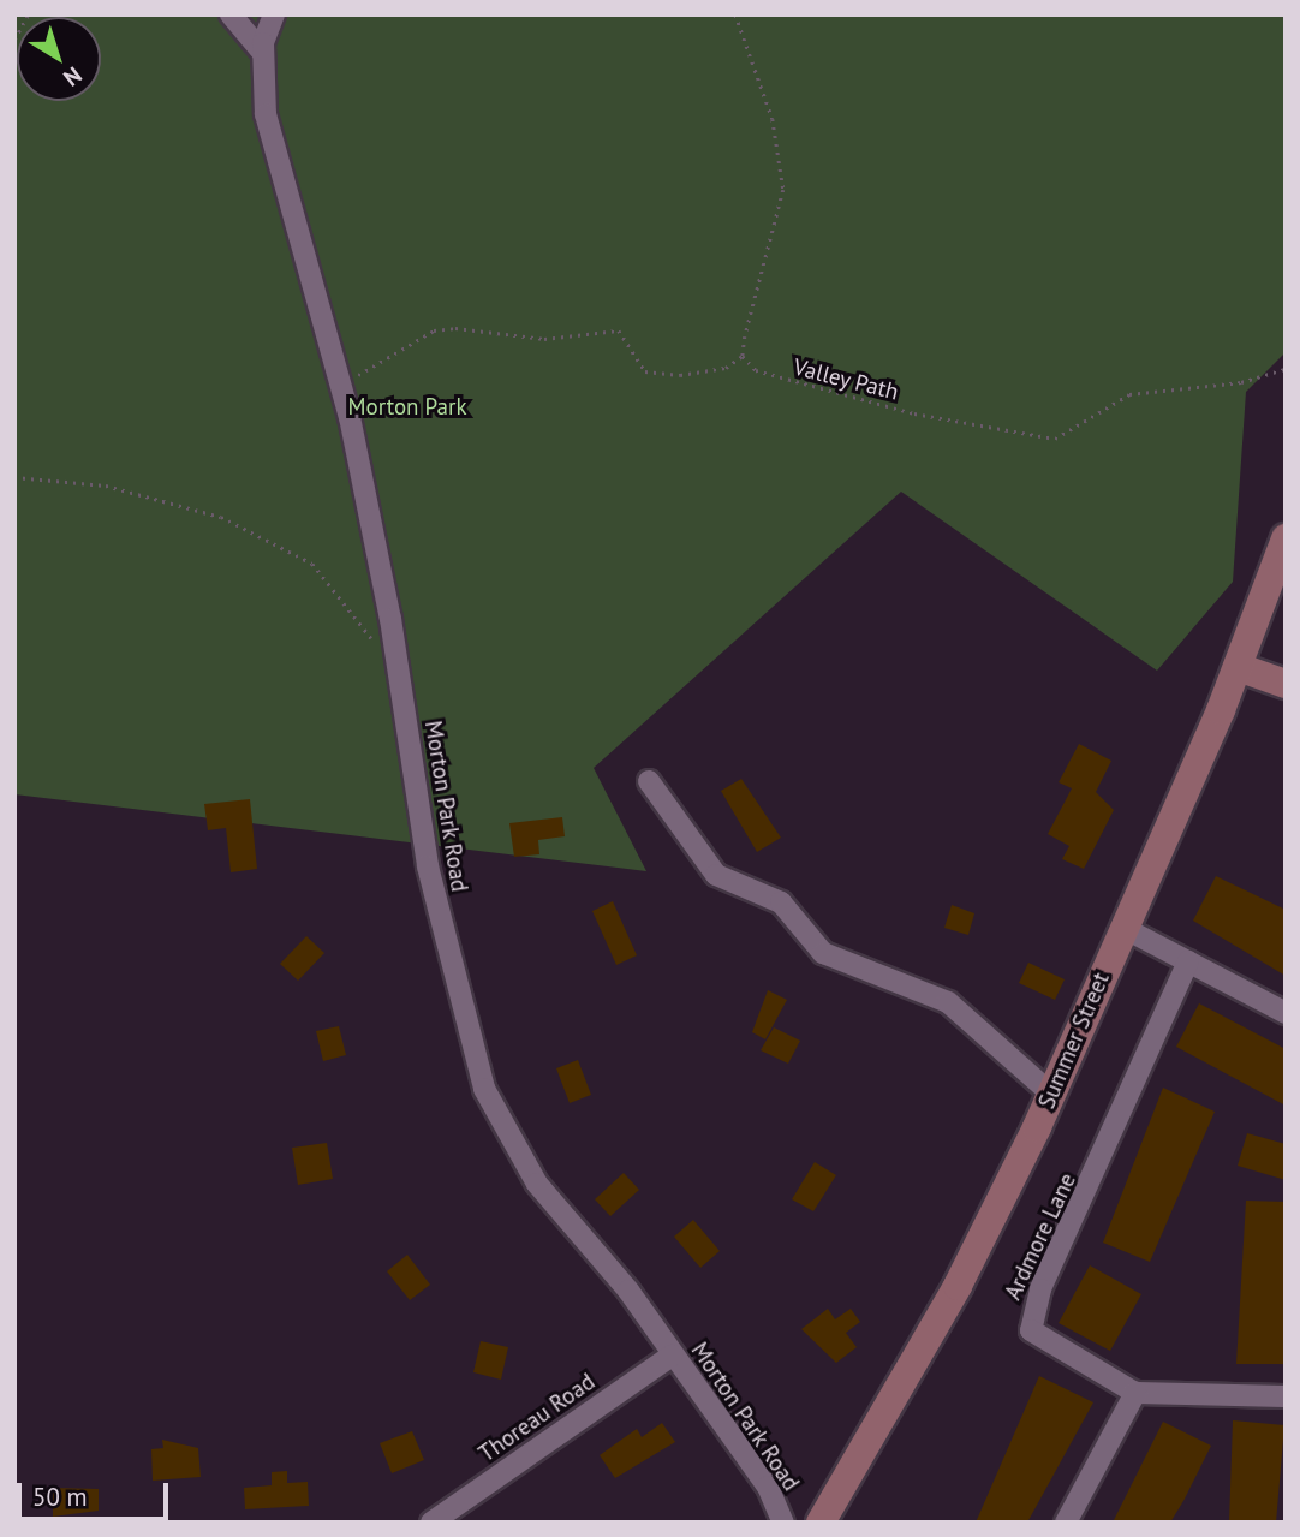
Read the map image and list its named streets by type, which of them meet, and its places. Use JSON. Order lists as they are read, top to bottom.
{
  "streets": {
    "main road": ["Summer Street"],
    "street": ["Morton Park Road", "Ardmore Lane", "Thoreau Road"],
    "path": ["Valley Path"]
  },
  "crossings": [
    ["Morton Park Road", "Thoreau Road"]
  ],
  "parks": ["Morton Park"],
  "scale_bar": "50 m",
  "north": "bottom right"
}
